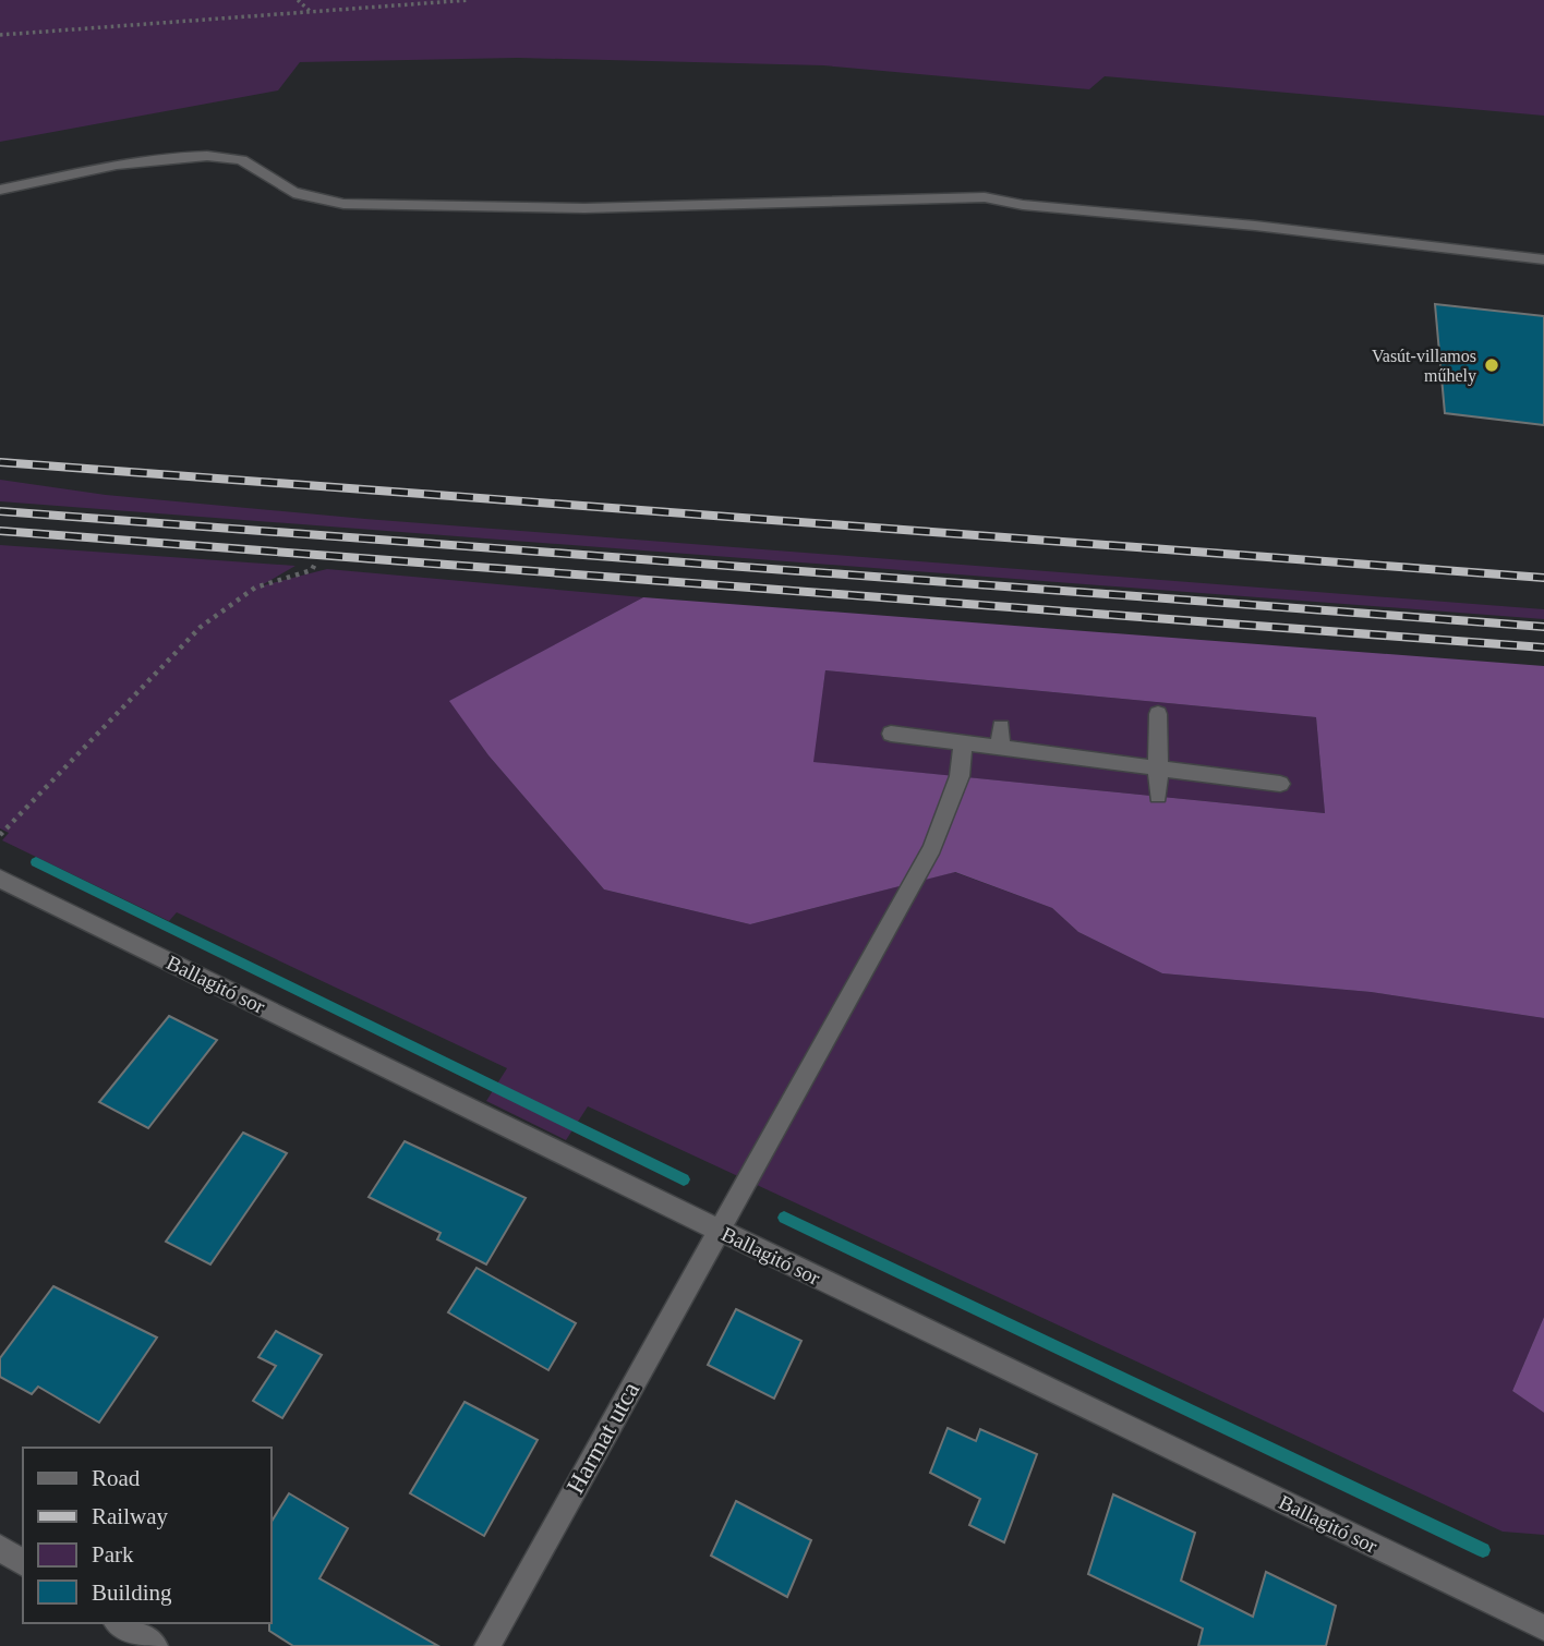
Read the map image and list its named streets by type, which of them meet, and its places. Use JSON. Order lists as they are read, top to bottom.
{
  "streets": {
    "street": ["Ballagitó sor", "Harmat utca"]
  },
  "crossings": [
    ["Ballagitó sor", "Harmat utca"]
  ],
  "places": ["Vasút-villamos műhely"],
  "legend": [
    "Road",
    "Railway",
    "Park",
    "Building"
  ]
}
